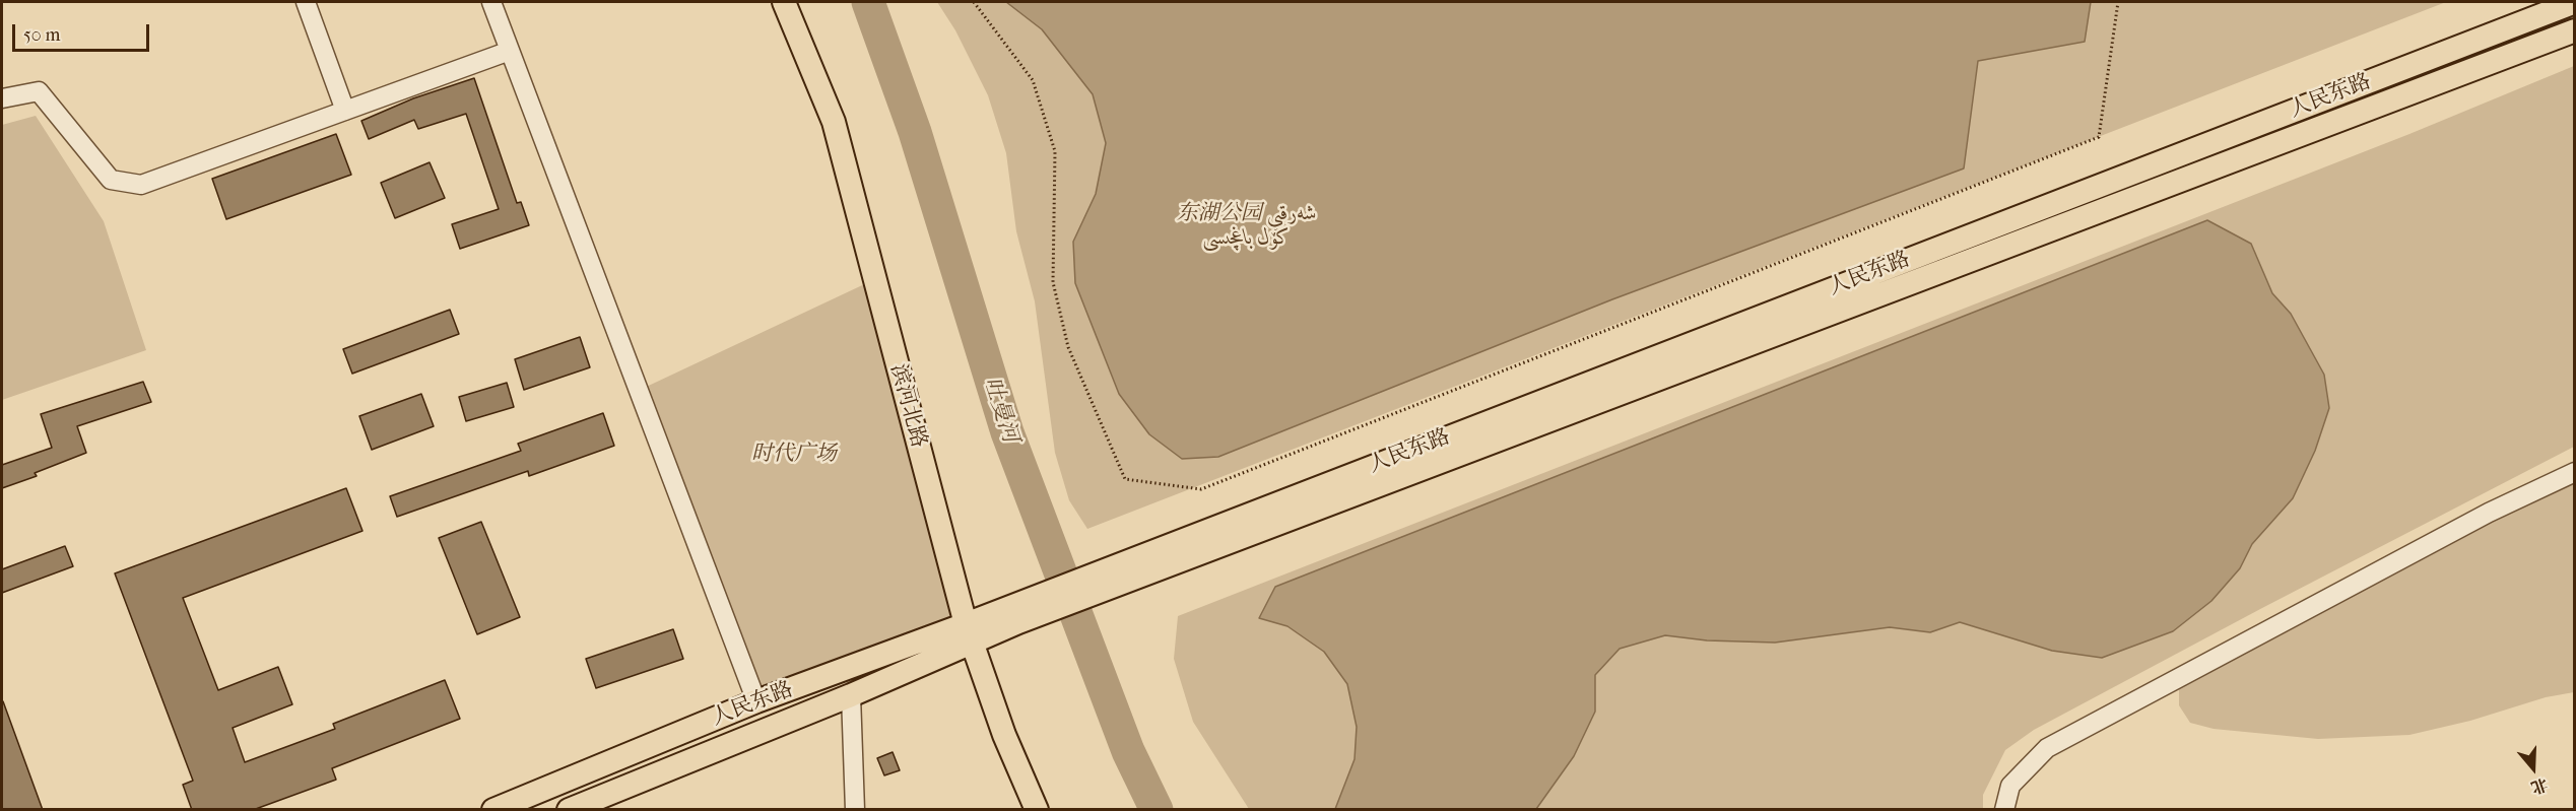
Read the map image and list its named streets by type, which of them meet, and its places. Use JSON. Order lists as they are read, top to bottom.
{
  "streets": {
    "main road": ["人民东路", "滨河北路"]
  },
  "crossings": [
    ["人民东路", "滨河北路"]
  ],
  "water": ["吐曼河"],
  "parks": ["东湖公园 شەرقىي كۆل باغچىسى", "时代广场"],
  "scale_bar": "50 m",
  "north": "bottom"
}
